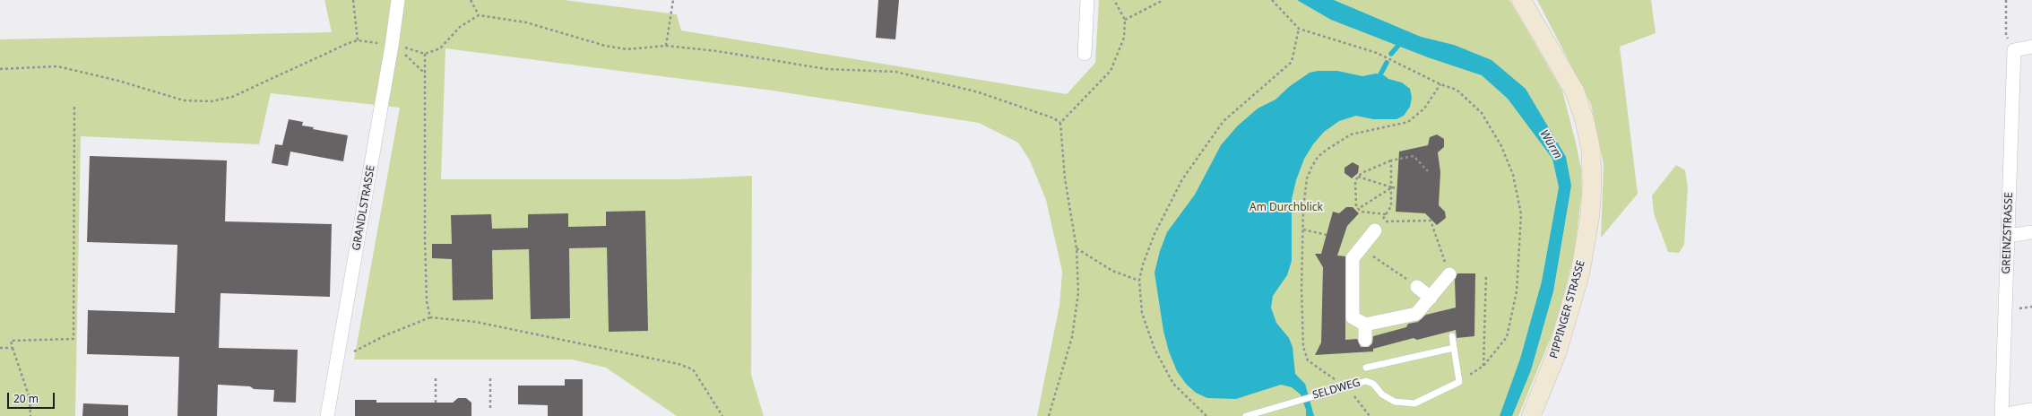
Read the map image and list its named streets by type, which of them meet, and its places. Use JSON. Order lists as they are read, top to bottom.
{
  "streets": {
    "main road": ["PIPPINGER STRASSE"],
    "street": ["GRANDLSTRASSE", "GREINZSTRASSE"],
    "lane": ["SELDWEG"]
  },
  "water": ["Würm"],
  "parks": ["Am Durchblick"],
  "scale_bar": "20 m"
}
